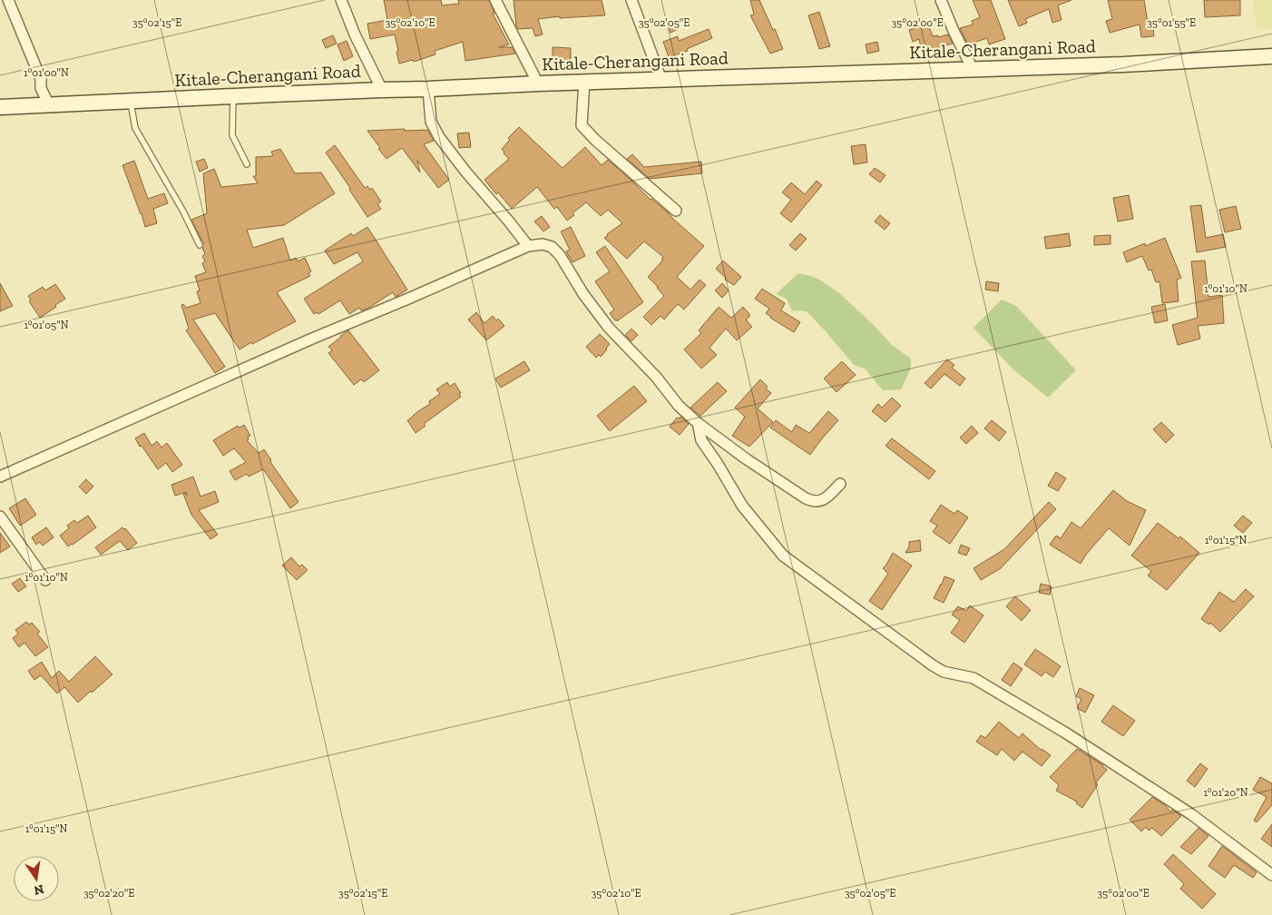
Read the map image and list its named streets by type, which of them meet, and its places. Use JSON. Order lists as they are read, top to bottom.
{
  "streets": {
    "main road": ["Kitale-Cherangani Road"]
  },
  "north": "bottom",
  "coordinates": [
    "35°02'15\"E",
    "35°02'10\"E",
    "35°02'05\"E",
    "35°02'00\"E",
    "35°01'55\"E",
    "1°01'00\"N",
    "1°01'10\"N",
    "1°01'05\"N",
    "1°01'15\"N",
    "1°01'20\"N",
    "35°02'20\"E"
  ]
}
